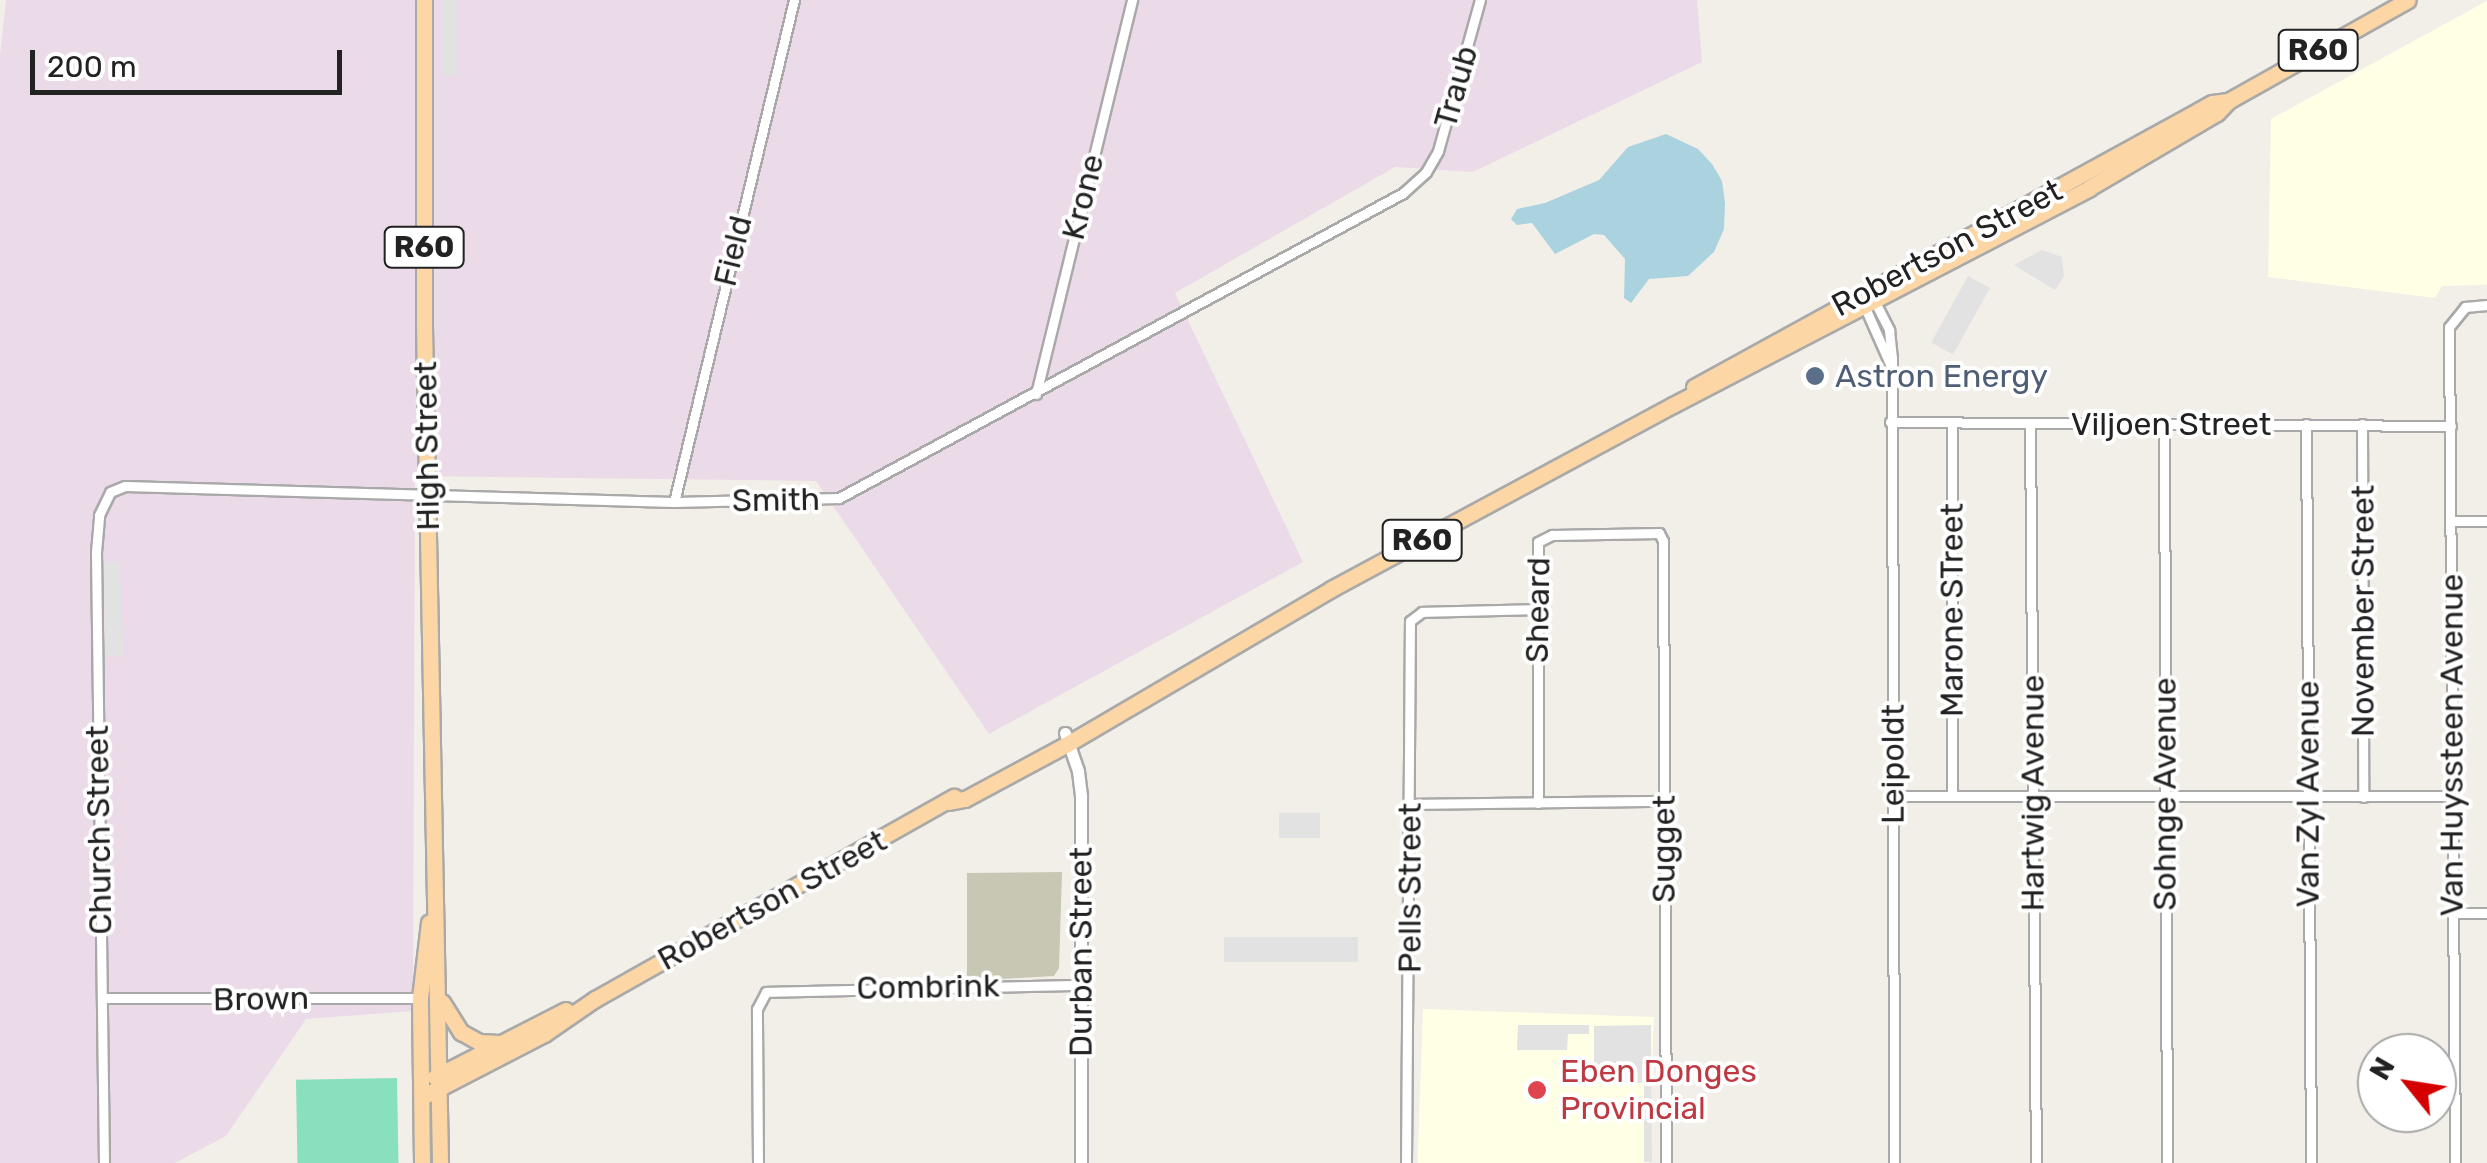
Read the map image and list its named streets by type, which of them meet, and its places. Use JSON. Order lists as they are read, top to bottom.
{
  "streets": {
    "main road": ["R60", "Robertson Street", "High Street"],
    "street": [
      "Traub",
      "Krone",
      "Field",
      "Viljoen Street",
      "Smith",
      "Sheard",
      "Marone STreet",
      "November Street",
      "Van Huyssteen Avenue",
      "Leipoldt",
      "Hartwig Avenue",
      "Sohnge Avenue",
      "Van Zyl Avenue",
      "Church Street",
      "Sugget",
      "Pells Street",
      "Durban Street",
      "Combrink",
      "Brown"
    ]
  },
  "crossings": [
    ["Traub", "Smith"],
    ["Krone", "Smith"],
    ["Robertson Street", "High Street"],
    ["Robertson Street", "Leipoldt"],
    ["Robertson Street", "Durban Street"],
    ["Field", "Smith"],
    ["Viljoen Street", "Marone STreet"],
    ["Viljoen Street", "November Street"],
    ["Viljoen Street", "Van Huyssteen Avenue"],
    ["Viljoen Street", "Leipoldt"],
    ["Viljoen Street", "Hartwig Avenue"],
    ["Viljoen Street", "Sohnge Avenue"],
    ["Viljoen Street", "Van Zyl Avenue"],
    ["High Street", "Smith"],
    ["High Street", "Brown"],
    ["Smith", "Church Street"],
    ["Sheard", "Sugget"],
    ["Sheard", "Pells Street"],
    ["Church Street", "Brown"],
    ["Durban Street", "Combrink"]
  ],
  "places": ["Astron Energy", "Eben Donges Provincial"],
  "scale_bar": "200 m",
  "north": "top left"
}
